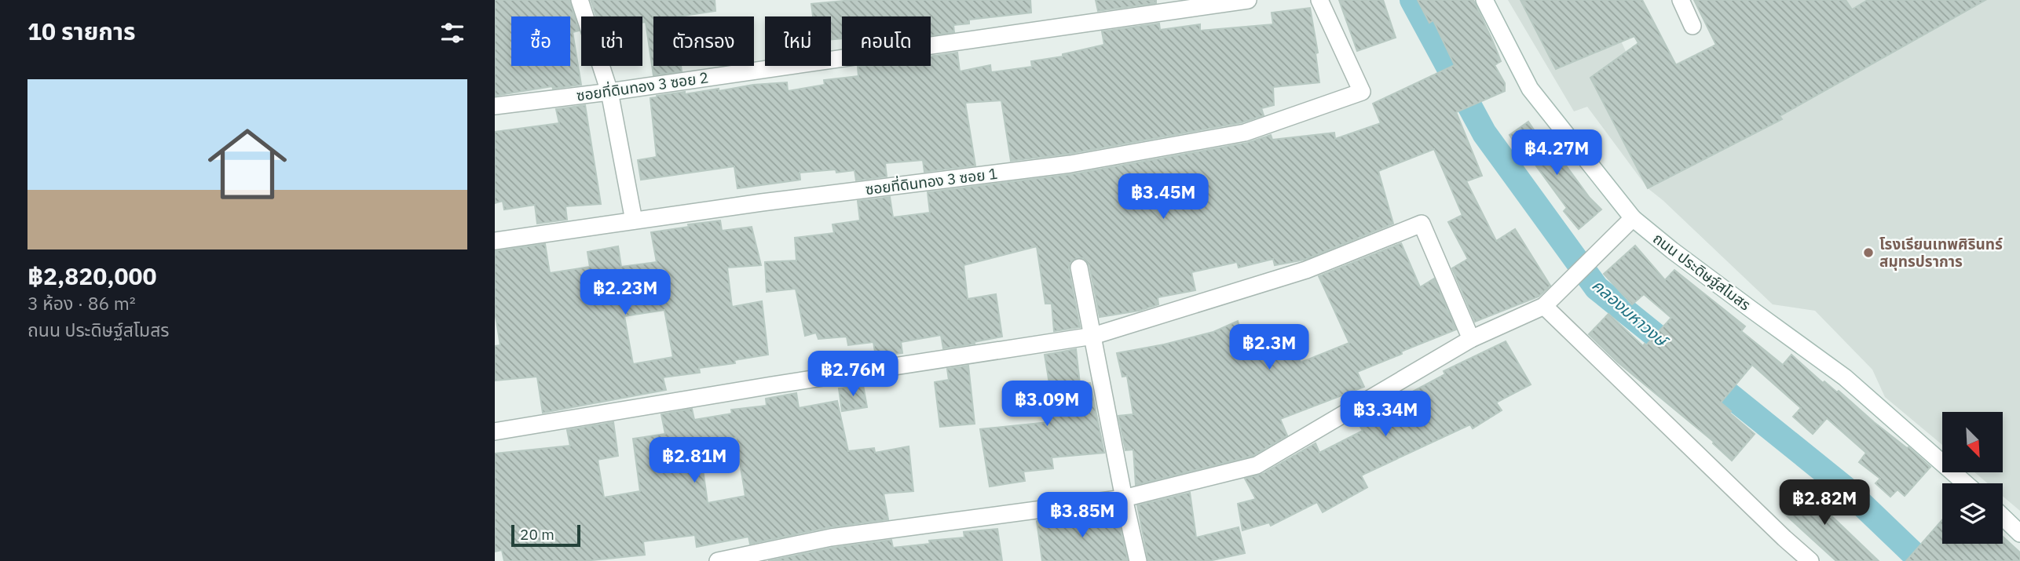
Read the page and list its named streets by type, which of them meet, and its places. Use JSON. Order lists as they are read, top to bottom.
{
  "streets": {
    "street": ["ซอยที่ดินทอง 3 ซอย 2", "ซอยที่ดินทอง 3 ซอย 1", "ถนน ประดิษฐ์สโมสร"]
  },
  "water": ["คลองมหาวงษ์"],
  "places": ["โรงเรียนเทพศิรินทร์ สมุทรปราการ"],
  "scale_bar": "20 m",
  "north": "bottom right",
  "page": {
    "heading": "10 รายการ",
    "chip": [
      "ซื้อ",
      "เช่า",
      "ตัวกรอง",
      "ใหม่",
      "คอนโด"
    ],
    "list": [
      {
        "name": "฿2,820,000",
        "note": "3 ห้อง · 86 m² · ถนน ประดิษฐ์สโมสร"
      }
    ],
    "price": [
      "฿4.27M",
      "฿3.45M",
      "฿2.23M",
      "฿2.3M",
      "฿2.76M",
      "฿3.09M",
      "฿3.34M",
      "฿2.81M",
      "฿2.82M",
      "฿3.85M"
    ],
    "scale": "20 m"
  }
}
